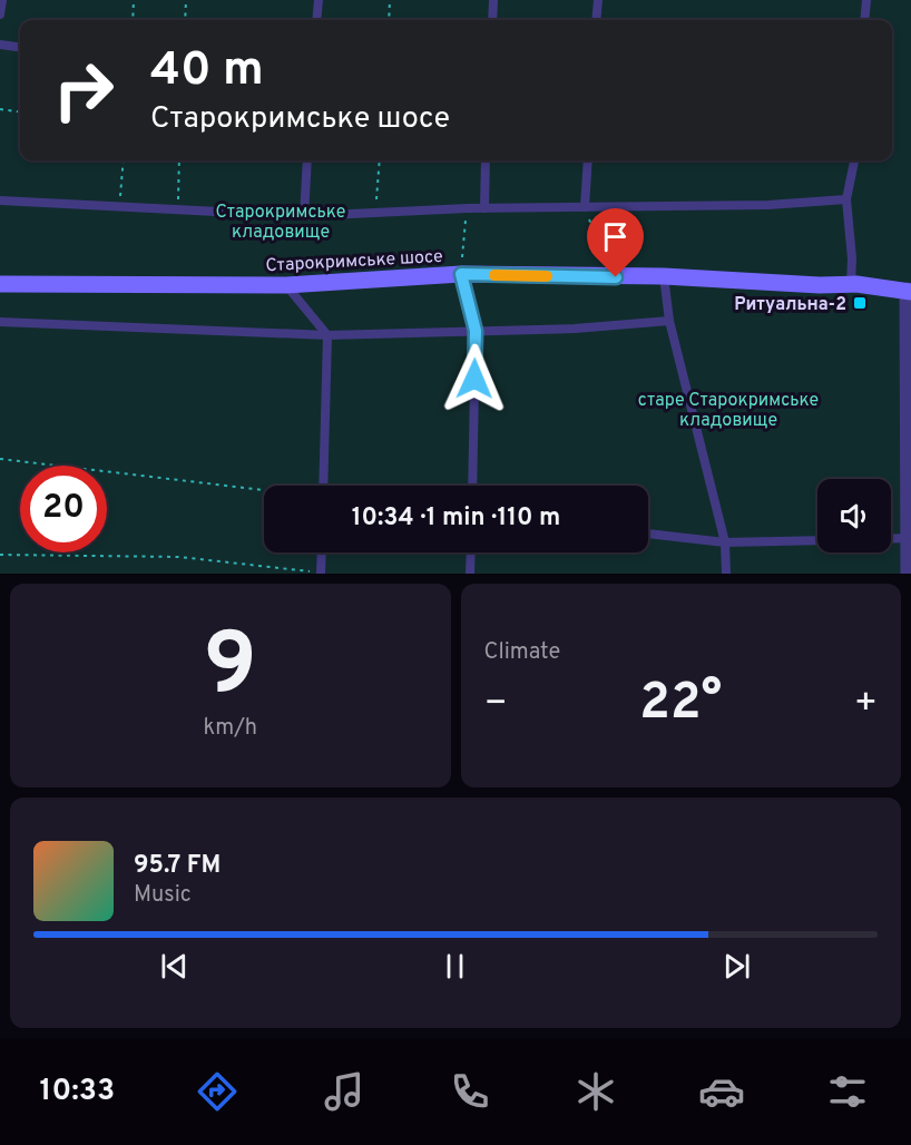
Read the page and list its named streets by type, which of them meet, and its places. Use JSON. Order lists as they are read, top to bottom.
{
  "streets": {
    "street": ["Старокримське шосе"]
  },
  "parks": ["Старокримське кладовище", "старе Старокримське кладовище"],
  "places": {
    "transit": ["Ритуальна-2"]
  },
  "page": {
    "turn": ["40 m", "Старокримське шосе"],
    "limit": "20",
    "trip": "10:34 · 1 min · 110 m",
    "tile": [
      ["9", "km/h"],
      "Climate"
    ],
    "heat": ["−", "22°", "+"],
    "song": ["95.7 FM", "Music"],
    "tabs": "10:33"
  }
}
